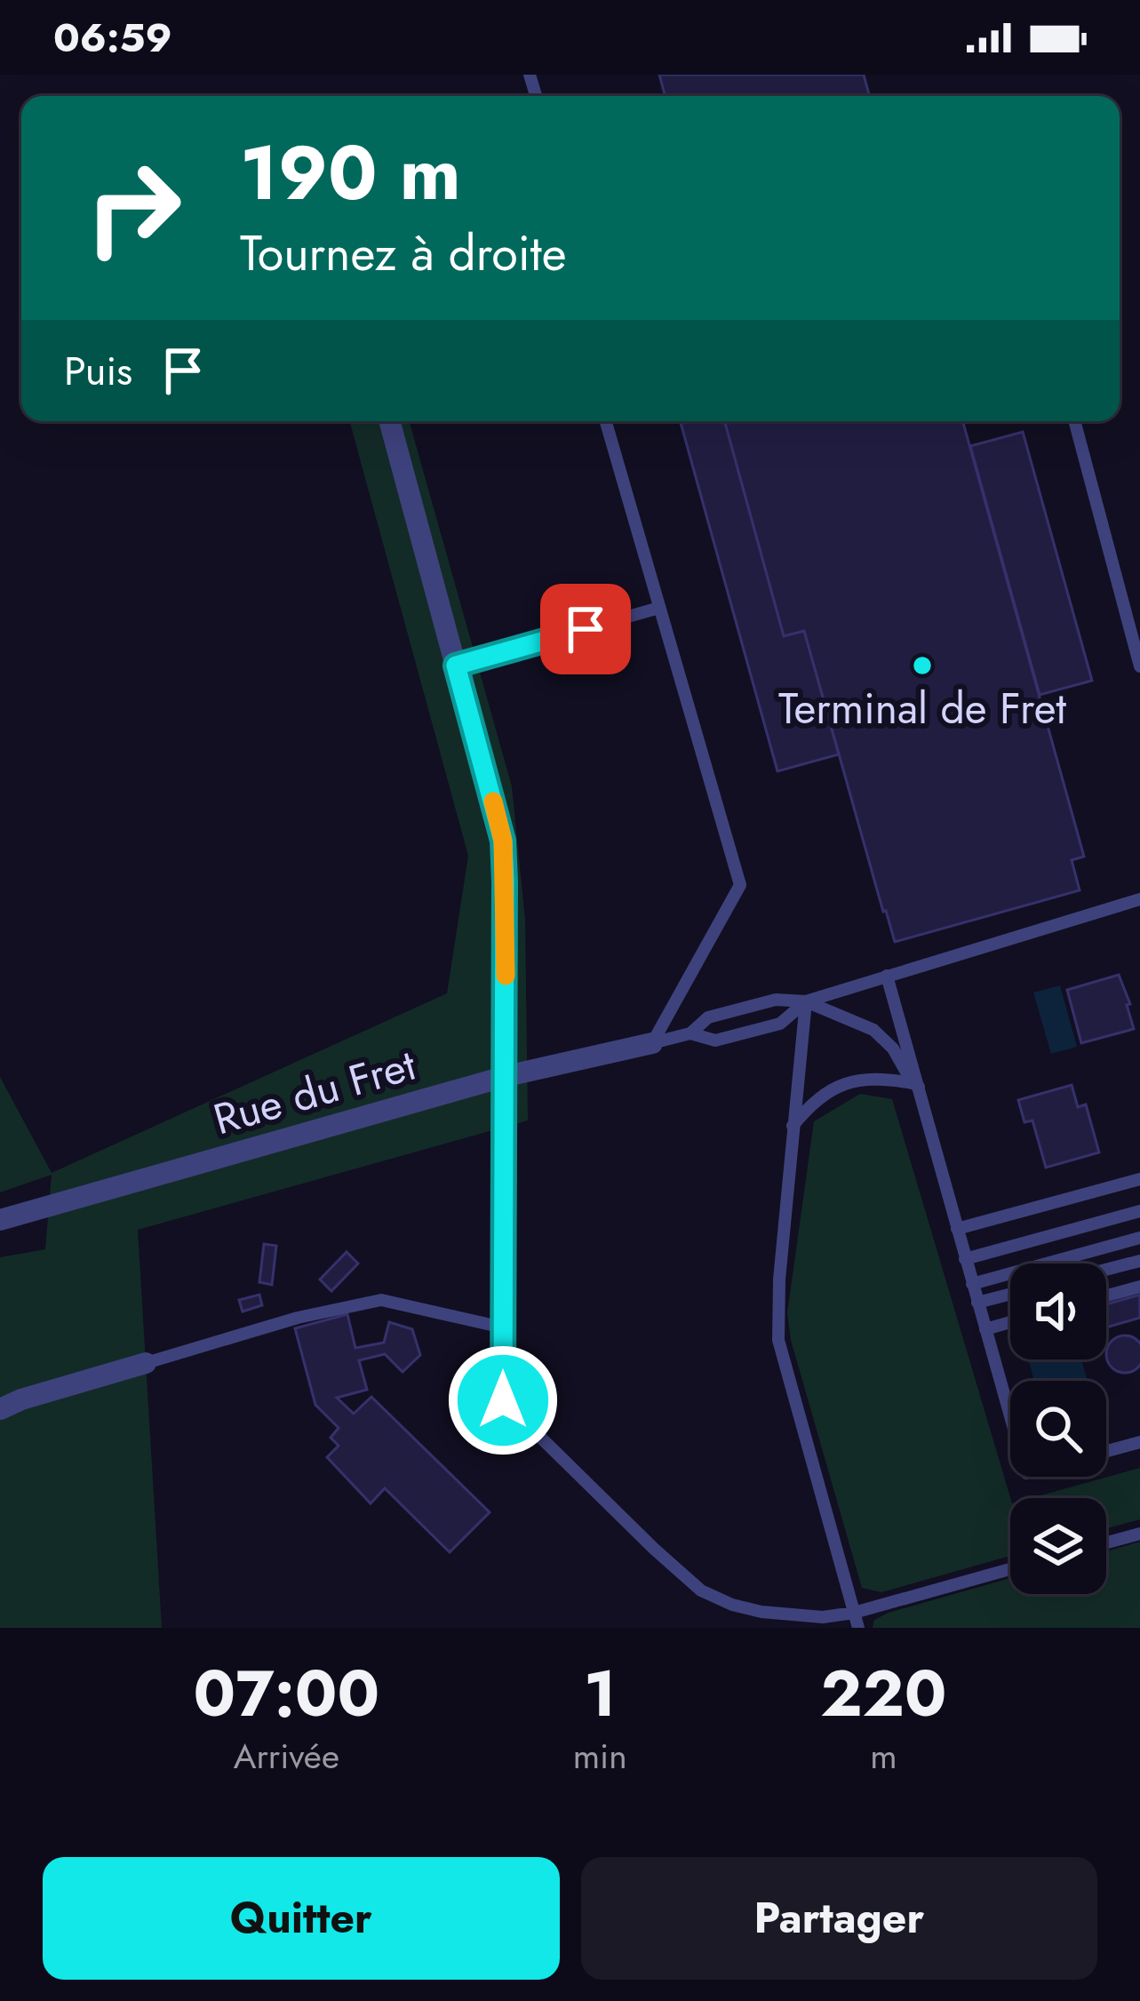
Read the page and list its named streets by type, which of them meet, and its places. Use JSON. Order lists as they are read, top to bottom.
{
  "streets": {
    "street": ["Rue du Fret"]
  },
  "places": ["Terminal de Fret"],
  "page": {
    "status": "06:59",
    "turn": ["190 m", "Tournez à droite"],
    "then": "Puis",
    "eta": [
      "07:00",
      "Arrivée",
      "1",
      "min",
      "220",
      "m"
    ],
    "buttons": ["Quitter", "Partager"]
  }
}
